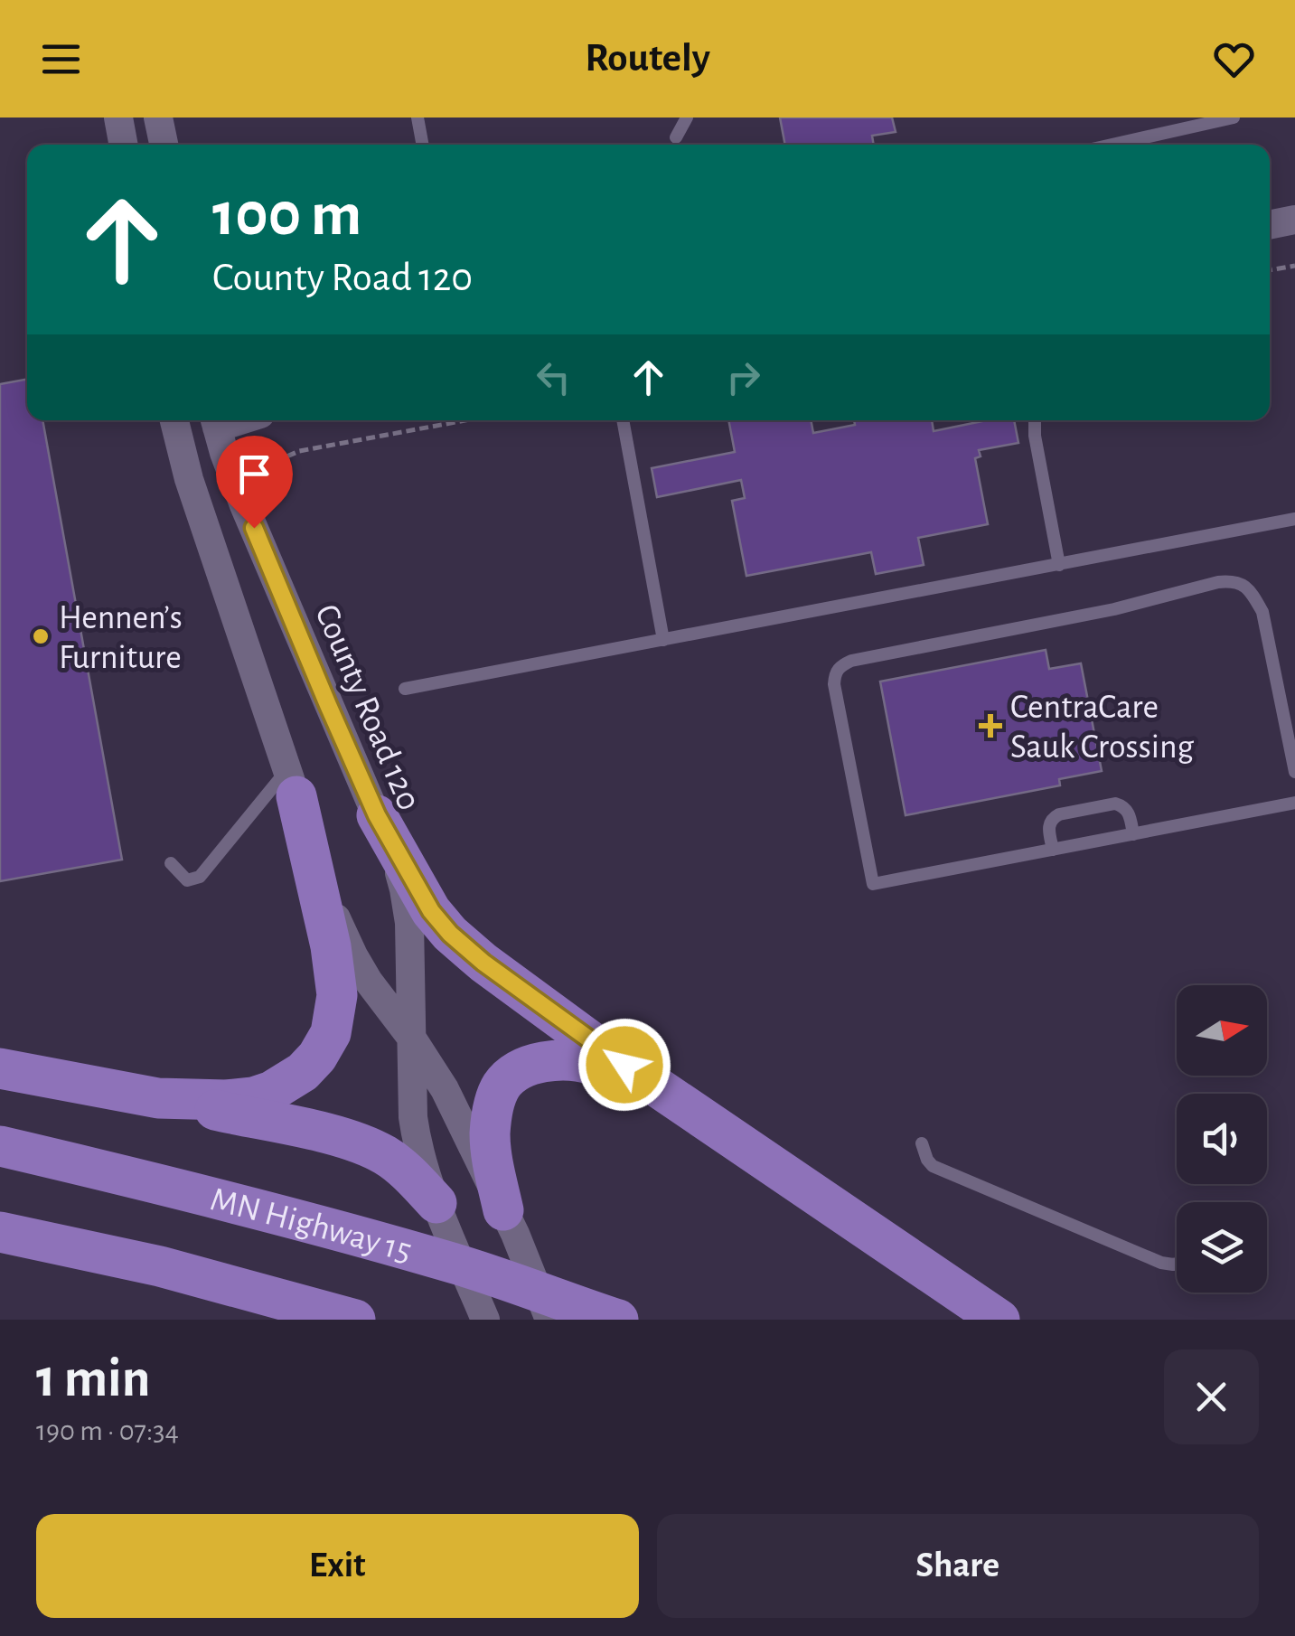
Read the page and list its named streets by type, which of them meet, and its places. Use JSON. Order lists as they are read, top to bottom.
{
  "streets": {
    "highway": ["MN Highway 15"],
    "street": ["County Road 120"]
  },
  "places": {
    "other": ["Hennen’s Furniture"],
    "health": ["CentraCare Sauk Crossing"]
  },
  "north": "right",
  "page": {
    "header": "Routely",
    "turn": ["100 m", "County Road 120"],
    "heading": ["1 min", "190 m · 07:34"],
    "buttons": ["Exit", "Share"]
  }
}
